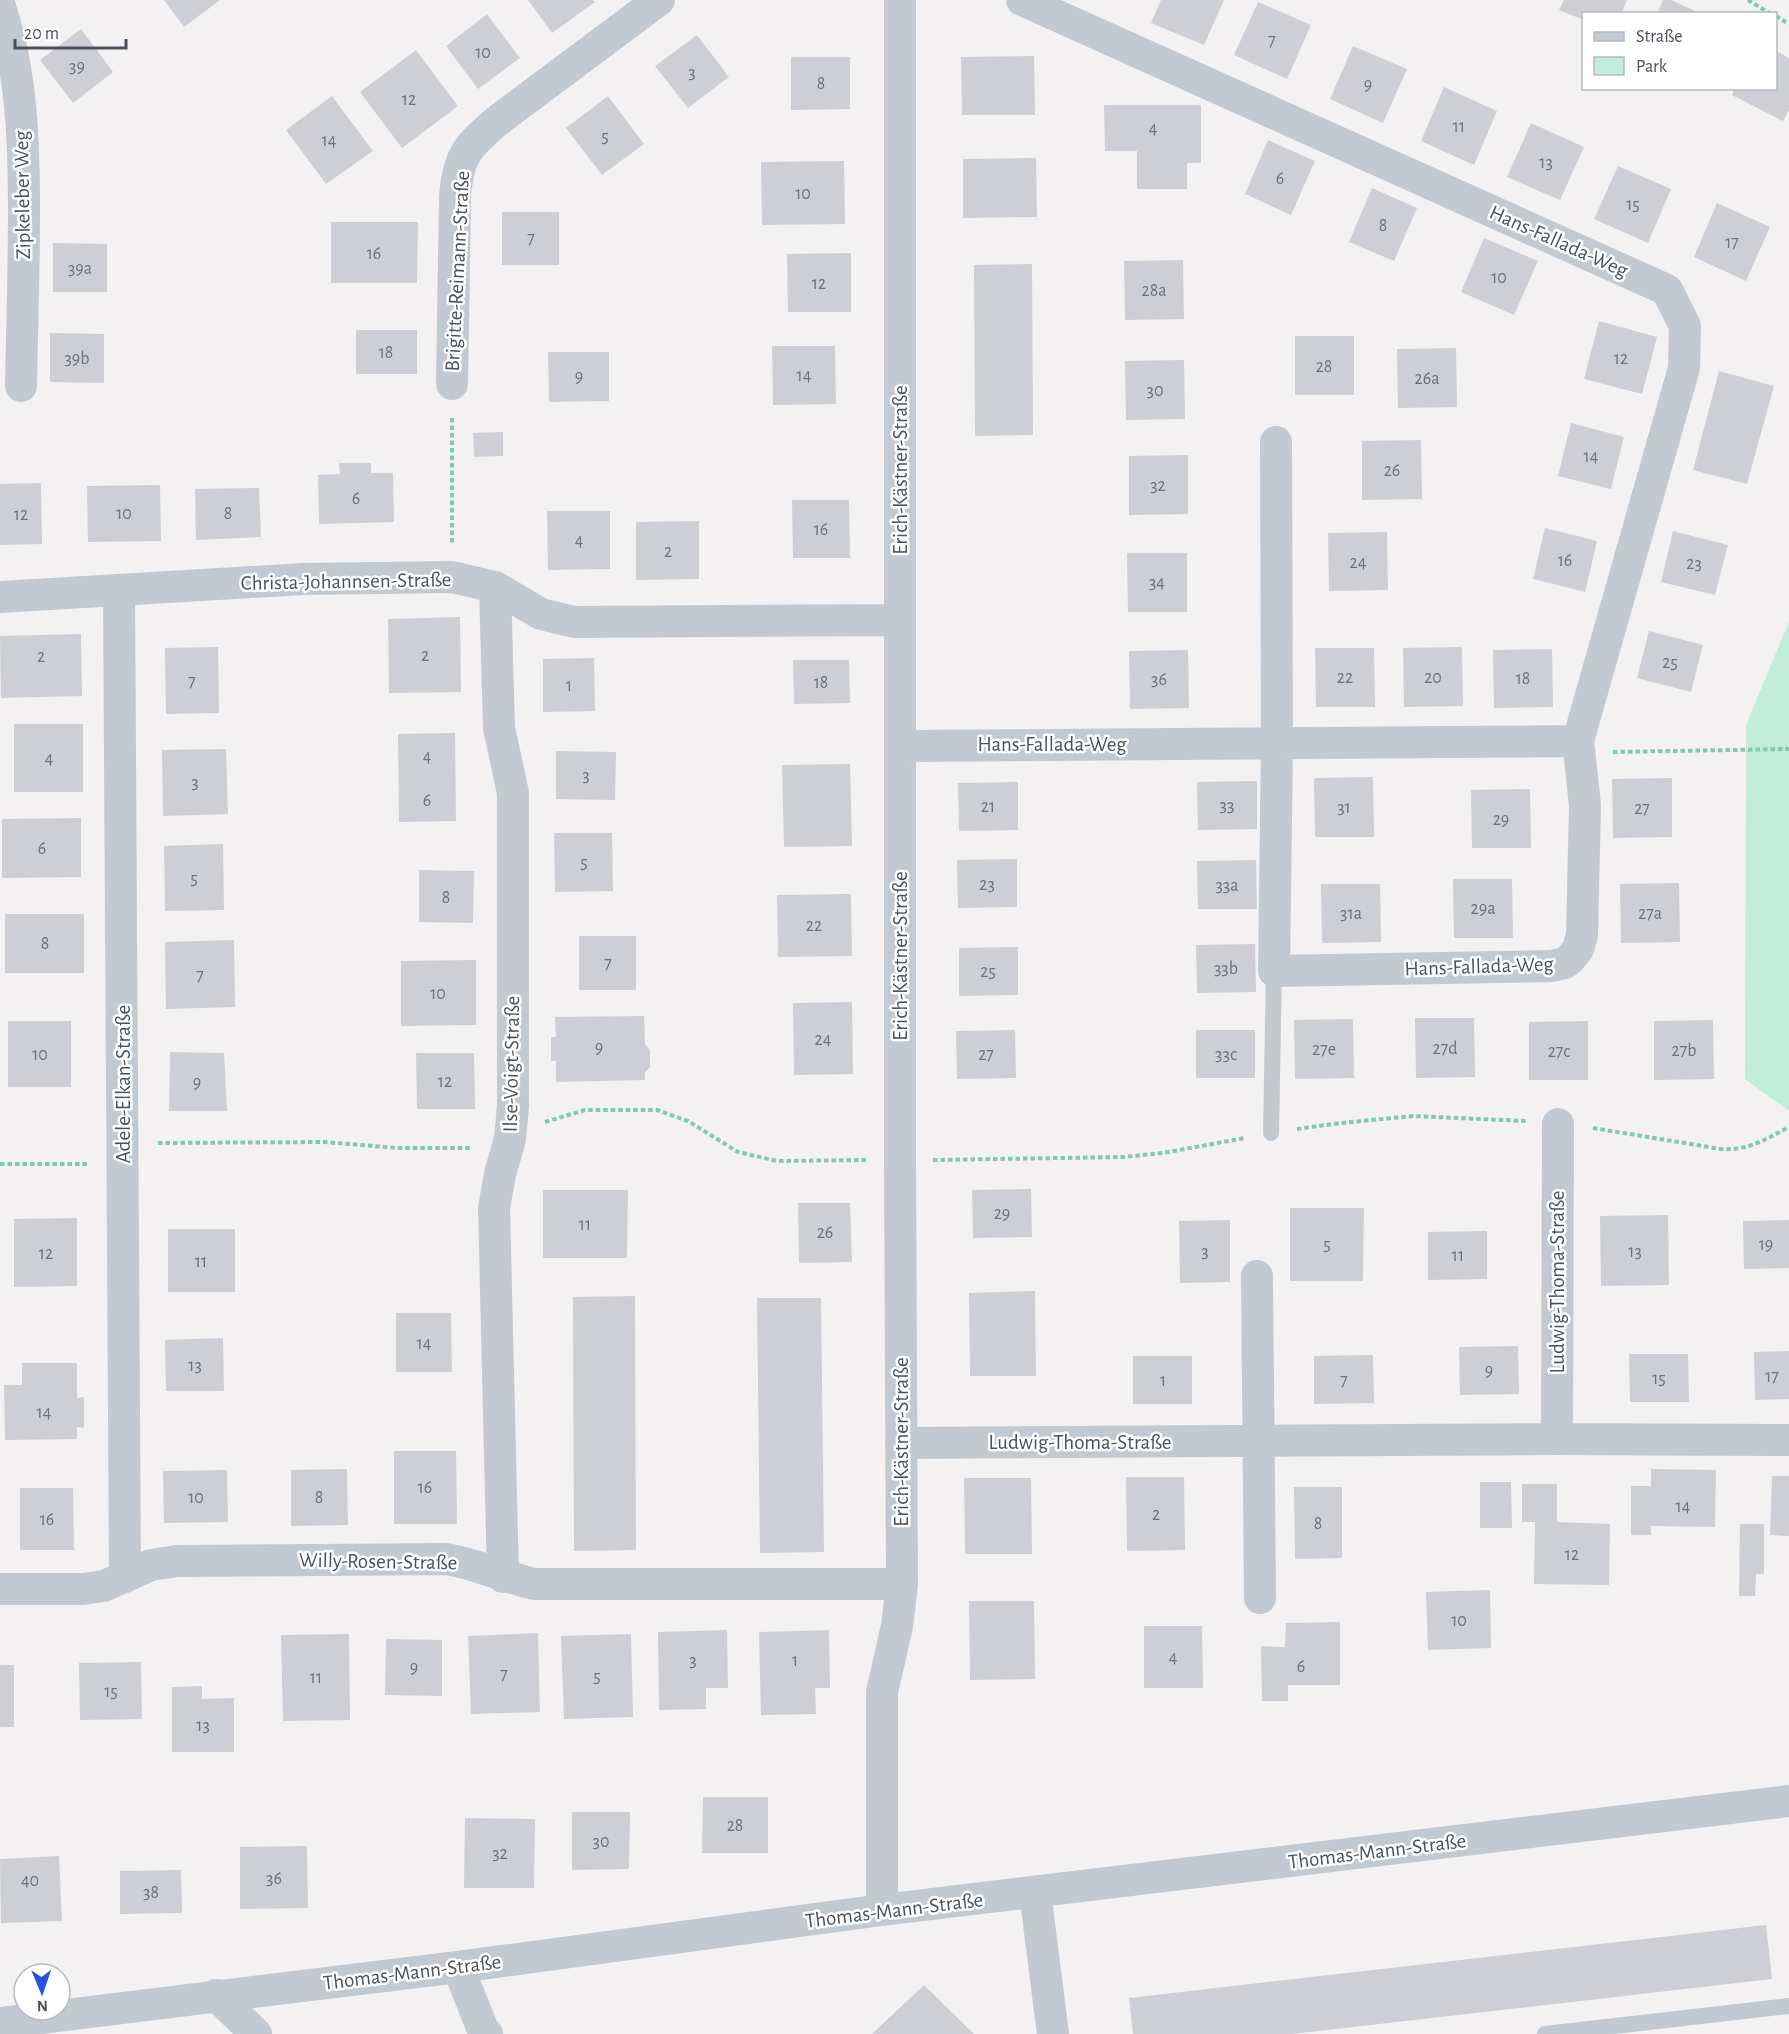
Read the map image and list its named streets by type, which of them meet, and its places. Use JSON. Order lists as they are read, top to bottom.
{
  "streets": {
    "street": [
      "Zipkeleber Weg",
      "Hans-Fallada-Weg",
      "Brigitte-Reimann-Straße",
      "Erich-Kästner-Straße",
      "Christa-Johannsen-Straße",
      "Ilse-Voigt-Straße",
      "Adele-Elkan-Straße",
      "Ludwig-Thoma-Straße",
      "Willy-Rosen-Straße",
      "Thomas-Mann-Straße"
    ]
  },
  "crossings": [
    ["Hans-Fallada-Weg", "Erich-Kästner-Straße"],
    ["Erich-Kästner-Straße", "Christa-Johannsen-Straße"],
    ["Erich-Kästner-Straße", "Ludwig-Thoma-Straße"],
    ["Erich-Kästner-Straße", "Willy-Rosen-Straße"],
    ["Erich-Kästner-Straße", "Thomas-Mann-Straße"],
    ["Christa-Johannsen-Straße", "Ilse-Voigt-Straße"],
    ["Christa-Johannsen-Straße", "Adele-Elkan-Straße"],
    ["Ilse-Voigt-Straße", "Willy-Rosen-Straße"],
    ["Adele-Elkan-Straße", "Willy-Rosen-Straße"]
  ],
  "house_numbers": [
    "7",
    "10",
    "39",
    "3",
    "8",
    "9",
    "12",
    "11",
    "4",
    "5",
    "14",
    "13",
    "6",
    "10",
    "15",
    "8",
    "7",
    "17",
    "16",
    "39a",
    "10",
    "12",
    "28a",
    "18",
    "39b",
    "12",
    "28",
    "14",
    "9",
    "26a",
    "30",
    "14",
    "26",
    "32",
    "6",
    "10",
    "8",
    "12",
    "16",
    "4",
    "2",
    "16",
    "24",
    "23",
    "34",
    "2",
    "2",
    "25",
    "22",
    "20",
    "18",
    "36",
    "7",
    "18",
    "1",
    "4",
    "4",
    "3",
    "3",
    "6",
    "33",
    "21",
    "31",
    "27",
    "29",
    "6",
    "5",
    "5",
    "23",
    "33a",
    "8",
    "29a",
    "31a",
    "27a",
    "22",
    "8",
    "7",
    "33b",
    "25",
    "7",
    "10",
    "24",
    "9",
    "27d",
    "27e",
    "27b",
    "27c",
    "10",
    "27",
    "33c",
    "12",
    "9",
    "29",
    "11",
    "26",
    "5",
    "19",
    "3",
    "13",
    "12",
    "11",
    "11",
    "14",
    "13",
    "9",
    "17",
    "15",
    "1",
    "7",
    "14",
    "16",
    "10",
    "8",
    "14",
    "2",
    "16",
    "8",
    "12",
    "10",
    "4",
    "3",
    "1",
    "6",
    "9",
    "7",
    "5",
    "11",
    "15",
    "13",
    "28",
    "30",
    "32",
    "36",
    "40",
    "38"
  ],
  "legend": ["Straße", "Park"],
  "scale_bar": "20 m",
  "north": "bottom"
}
